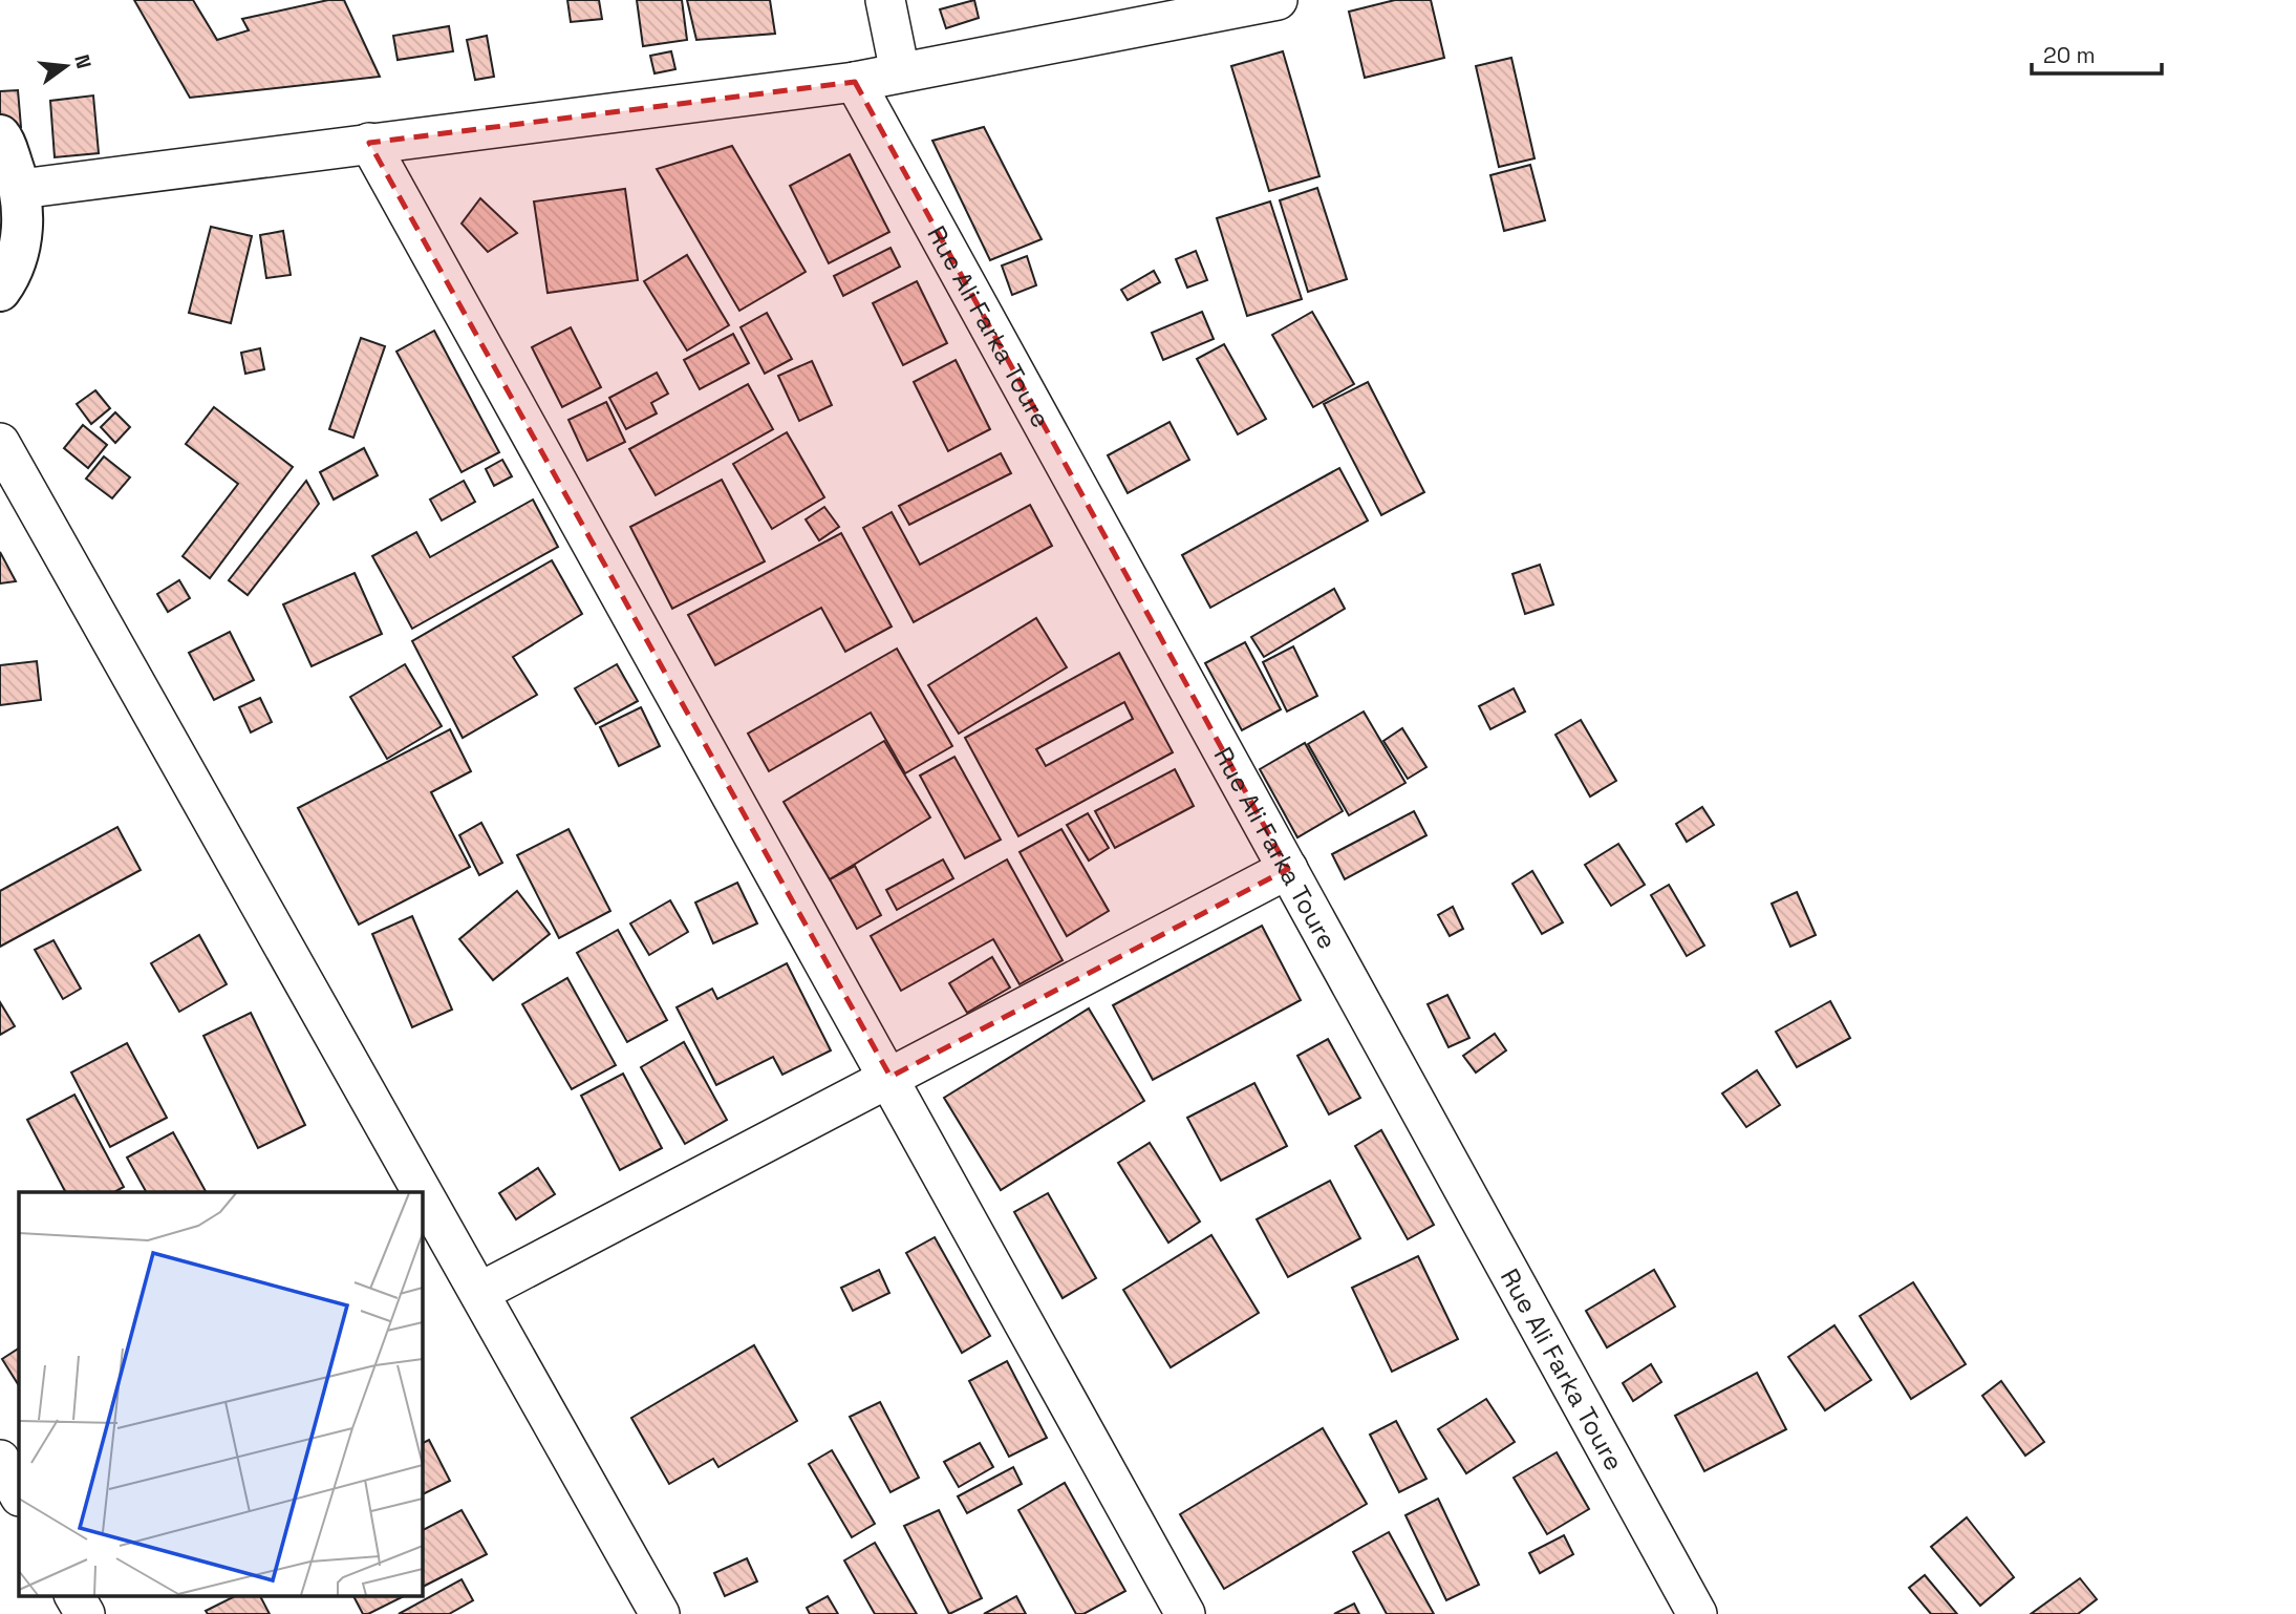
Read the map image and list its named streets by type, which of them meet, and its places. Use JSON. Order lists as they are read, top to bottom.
{
  "streets": {
    "street": ["Rue Ali Farka Toure"]
  },
  "scale_bar": "20 m",
  "north": "right"
}
